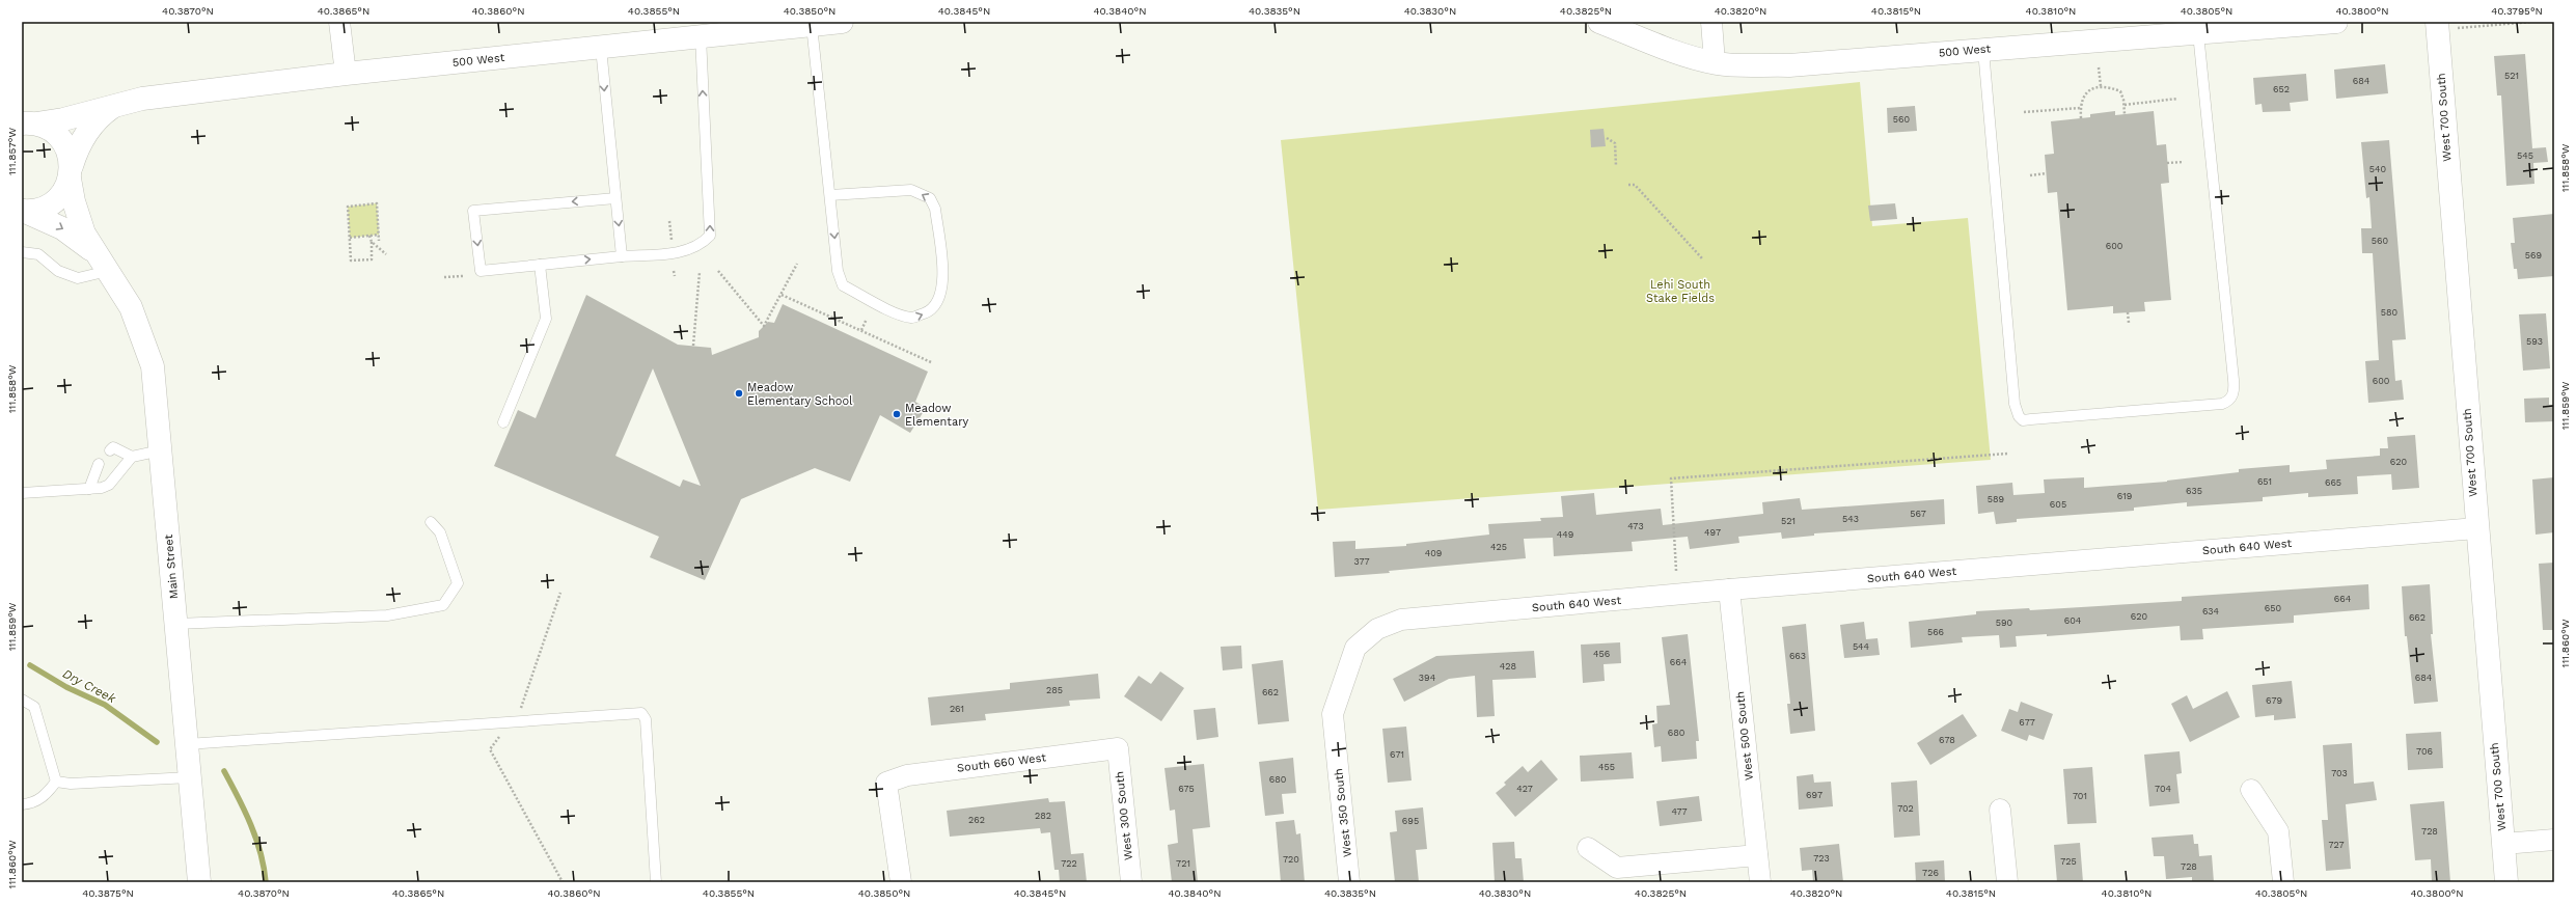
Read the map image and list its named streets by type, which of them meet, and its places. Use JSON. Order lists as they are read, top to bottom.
{
  "streets": {
    "street": [
      "500 West",
      "West 700 South",
      "South 640 West",
      "Main Street",
      "West 500 South",
      "South 660 West",
      "West 350 South",
      "West 300 South"
    ]
  },
  "crossings": [
    ["500 West", "Main Street"],
    ["West 700 South", "South 640 West"],
    ["South 640 West", "West 500 South"],
    ["South 640 West", "West 350 South"],
    ["South 660 West", "West 300 South"]
  ],
  "water": ["Dry Creek"],
  "parks": ["Lehi South Stake Fields"],
  "places": ["Meadow Elementary School", "Meadow Elementary"],
  "house_numbers": [
    "521",
    "684",
    "652",
    "560",
    "545",
    "540",
    "560",
    "600",
    "569",
    "580",
    "593",
    "600",
    "620",
    "651",
    "665",
    "635",
    "619",
    "589",
    "605",
    "567",
    "543",
    "521",
    "473",
    "497",
    "449",
    "425",
    "409",
    "377",
    "664",
    "650",
    "634",
    "620",
    "662",
    "604",
    "590",
    "566",
    "544",
    "456",
    "663",
    "664",
    "428",
    "394",
    "684",
    "285",
    "662",
    "679",
    "261",
    "677",
    "680",
    "678",
    "706",
    "671",
    "455",
    "703",
    "680",
    "675",
    "427",
    "704",
    "697",
    "701",
    "702",
    "477",
    "282",
    "262",
    "695",
    "728",
    "727",
    "723",
    "720",
    "725",
    "722",
    "721",
    "728",
    "726"
  ],
  "coordinates": [
    "40.3870°N",
    "40.3865°N",
    "40.3860°N",
    "40.3855°N",
    "40.3850°N",
    "40.3845°N",
    "40.3840°N",
    "40.3835°N",
    "40.3830°N",
    "40.3825°N",
    "40.3820°N",
    "40.3815°N",
    "40.3810°N",
    "40.3805°N",
    "40.3800°N",
    "40.3795°N",
    "111.857°W",
    "111.858°W",
    "111.859°W",
    "111.860°W",
    "40.3875°N"
  ]
}
